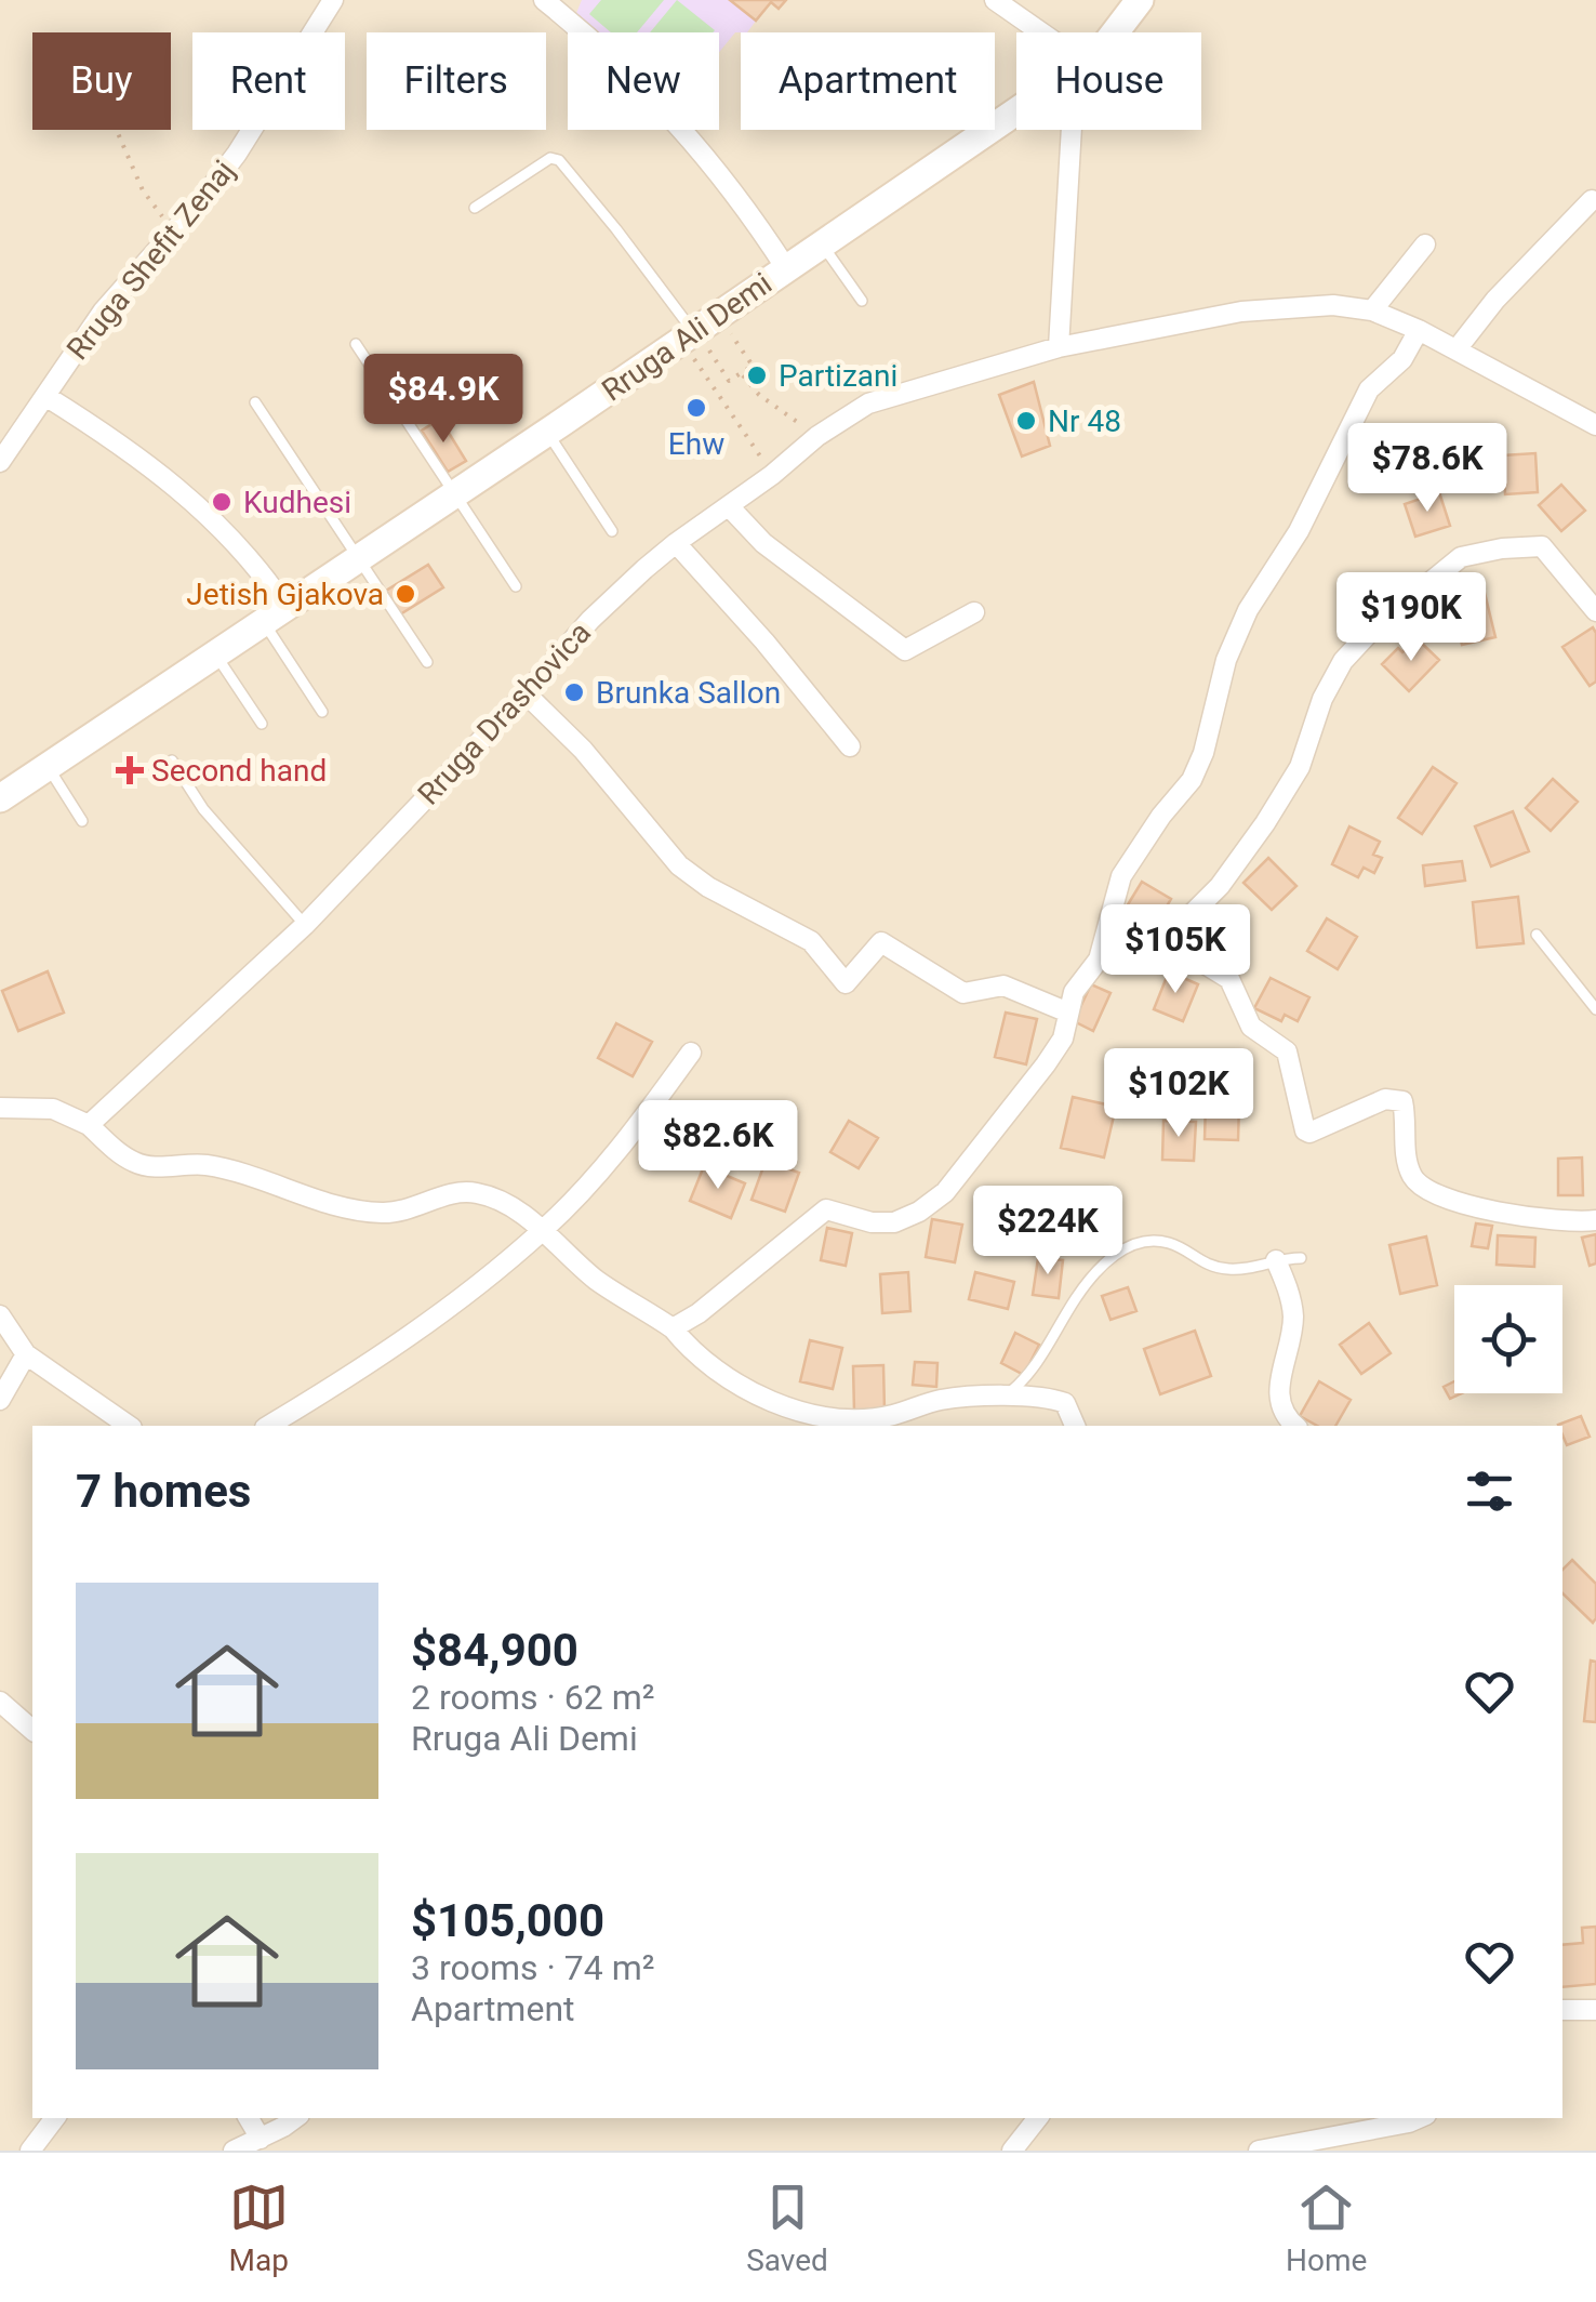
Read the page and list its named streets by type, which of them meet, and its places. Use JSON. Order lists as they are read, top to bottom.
{
  "streets": {
    "main road": ["Rruga Ali Demi"],
    "street": ["Rruga Shefit Zenaj", "Rruga Drashovica"]
  },
  "places": {
    "other": [
      "Partizani",
      "Ehw",
      "Nr 48",
      "Kudhesi",
      "Jetish Gjakova",
      "Brunka Sallon"
    ],
    "health": ["Second hand"]
  },
  "page": {
    "chip": [
      "Buy",
      "Rent",
      "Filters",
      "New",
      "Apartment",
      "House"
    ],
    "price": [
      "$84.9K",
      "$78.6K",
      "$190K",
      "$105K",
      "$102K",
      "$82.6K",
      "$224K"
    ],
    "heading": "7 homes",
    "list": [
      {
        "name": "$84,900",
        "note": "2 rooms · 62 m² · Rruga Ali Demi"
      },
      {
        "name": "$105,000",
        "note": "3 rooms · 74 m² · Apartment"
      }
    ],
    "tabs": ["Map", "Saved", "Home"]
  }
}
